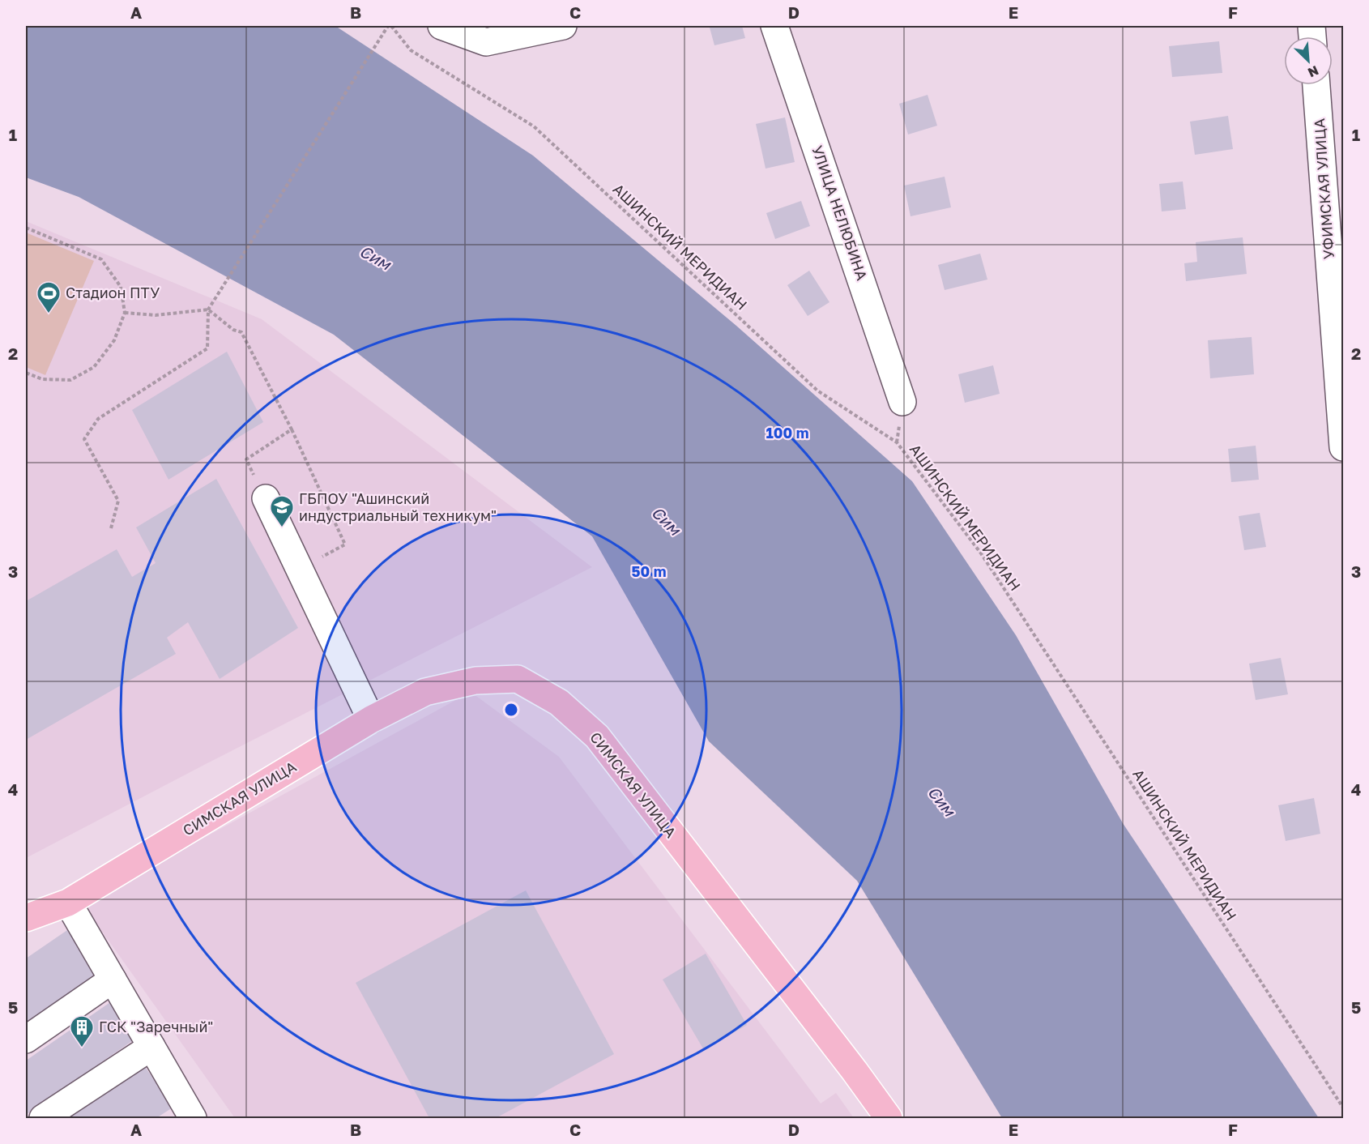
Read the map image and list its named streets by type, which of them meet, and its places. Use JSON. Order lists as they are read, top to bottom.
{
  "streets": {
    "main road": ["СИМСКАЯ УЛИЦА"],
    "street": ["УФИМСКАЯ УЛИЦА", "УЛИЦА НЕЛЮБИНА"],
    "path": ["АШИНСКИЙ МЕРИДИАН"]
  },
  "water": ["Сим"],
  "places": {
    "sports": ["Стадион ПТУ"],
    "school or university": ["ГБПОУ \"Ашинский индустриальный техникум\""],
    "building": ["ГСК \"Заречный\""]
  },
  "north": "bottom right",
  "grid": {
    "columns": [
      "A",
      "B",
      "C",
      "D",
      "E",
      "F"
    ],
    "rows": [
      "1",
      "2",
      "3",
      "4",
      "5"
    ]
  },
  "rings": ["100 m", "50 m"]
}
